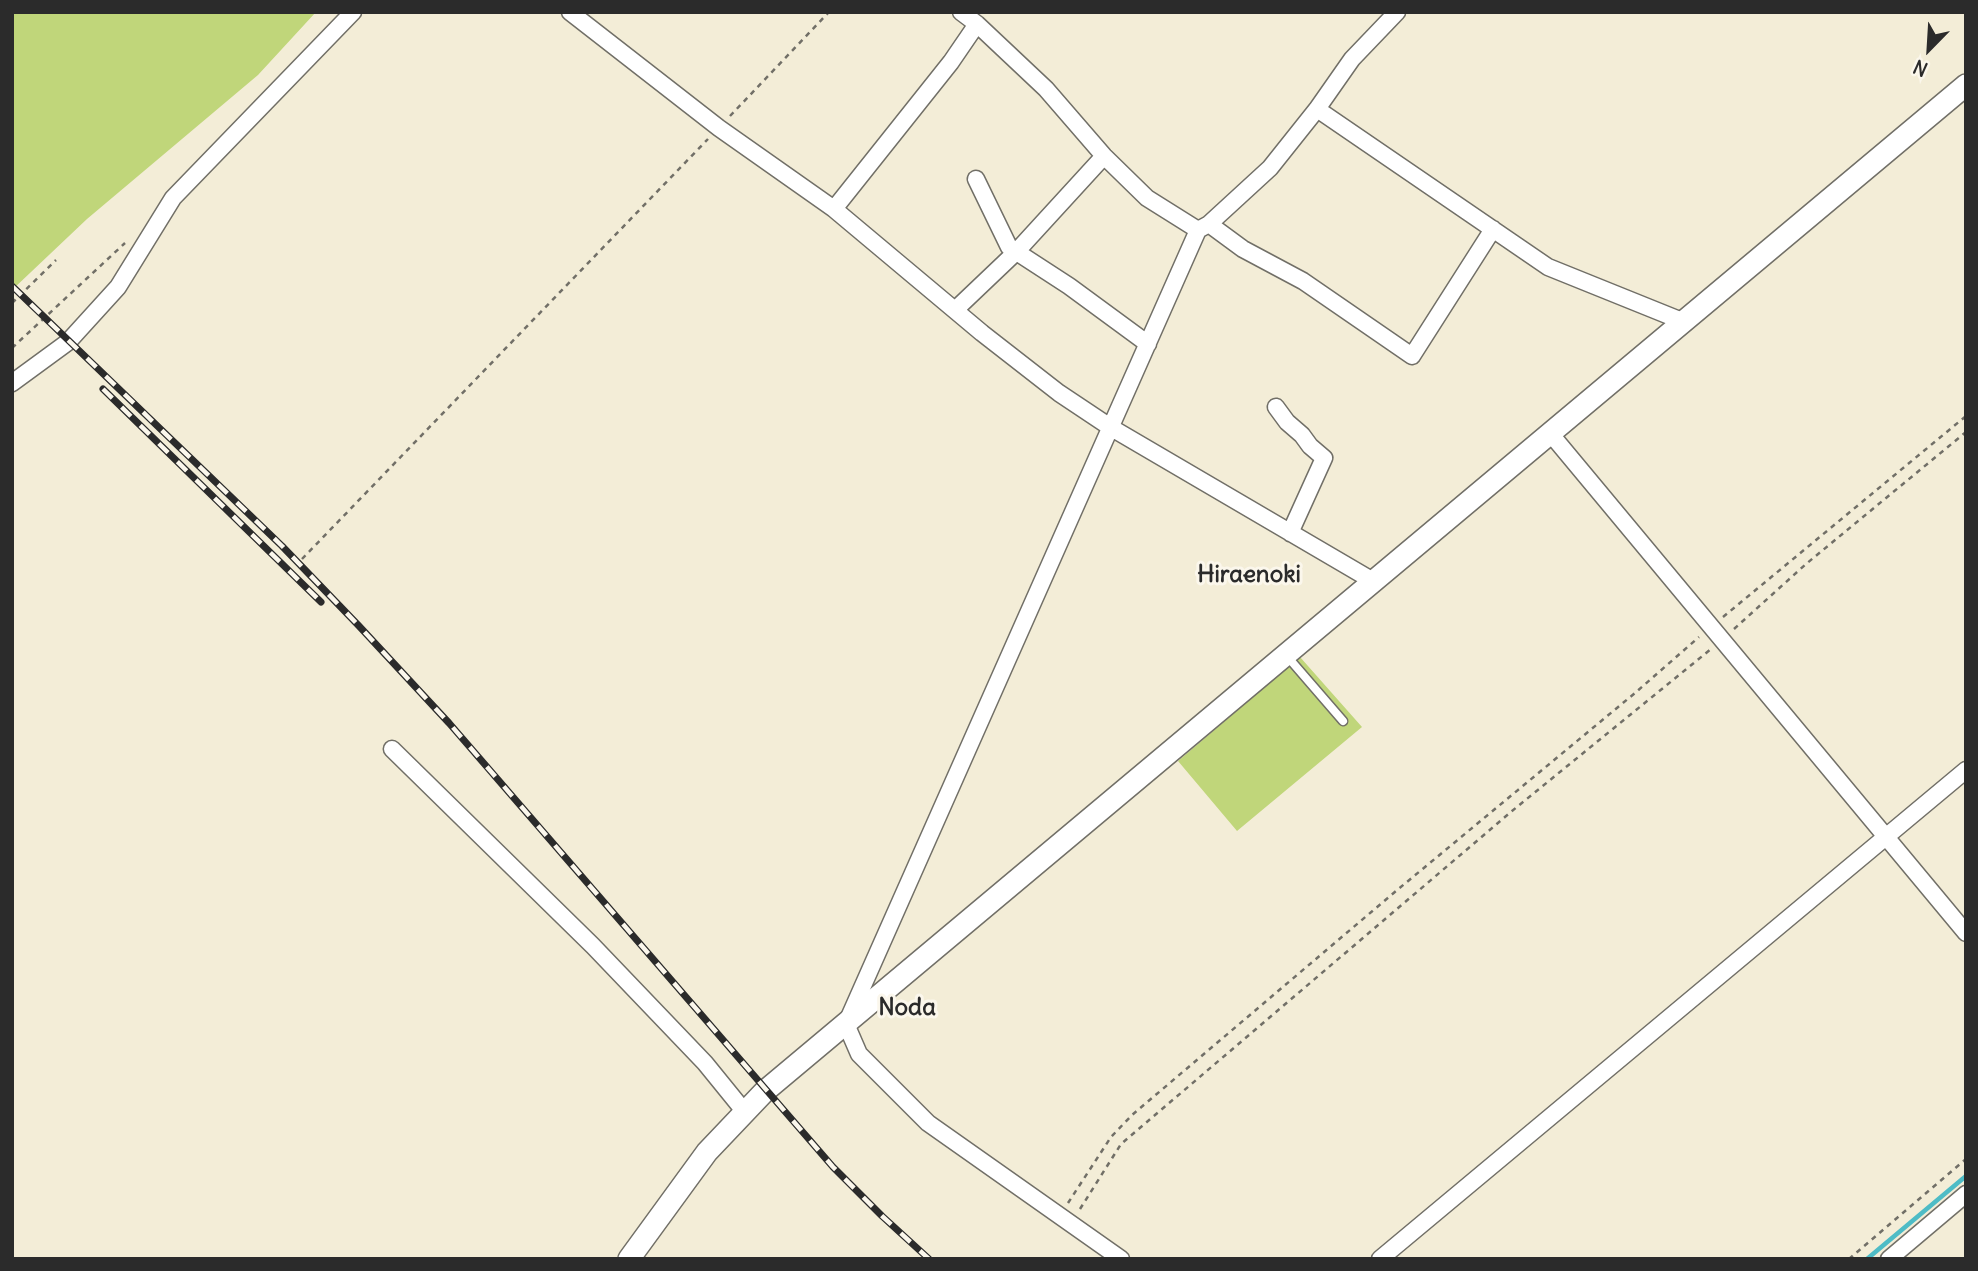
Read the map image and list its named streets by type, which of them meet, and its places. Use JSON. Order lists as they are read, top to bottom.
{
  "districts": ["Hiraenoki", "Noda"],
  "north": "bottom left"
}
